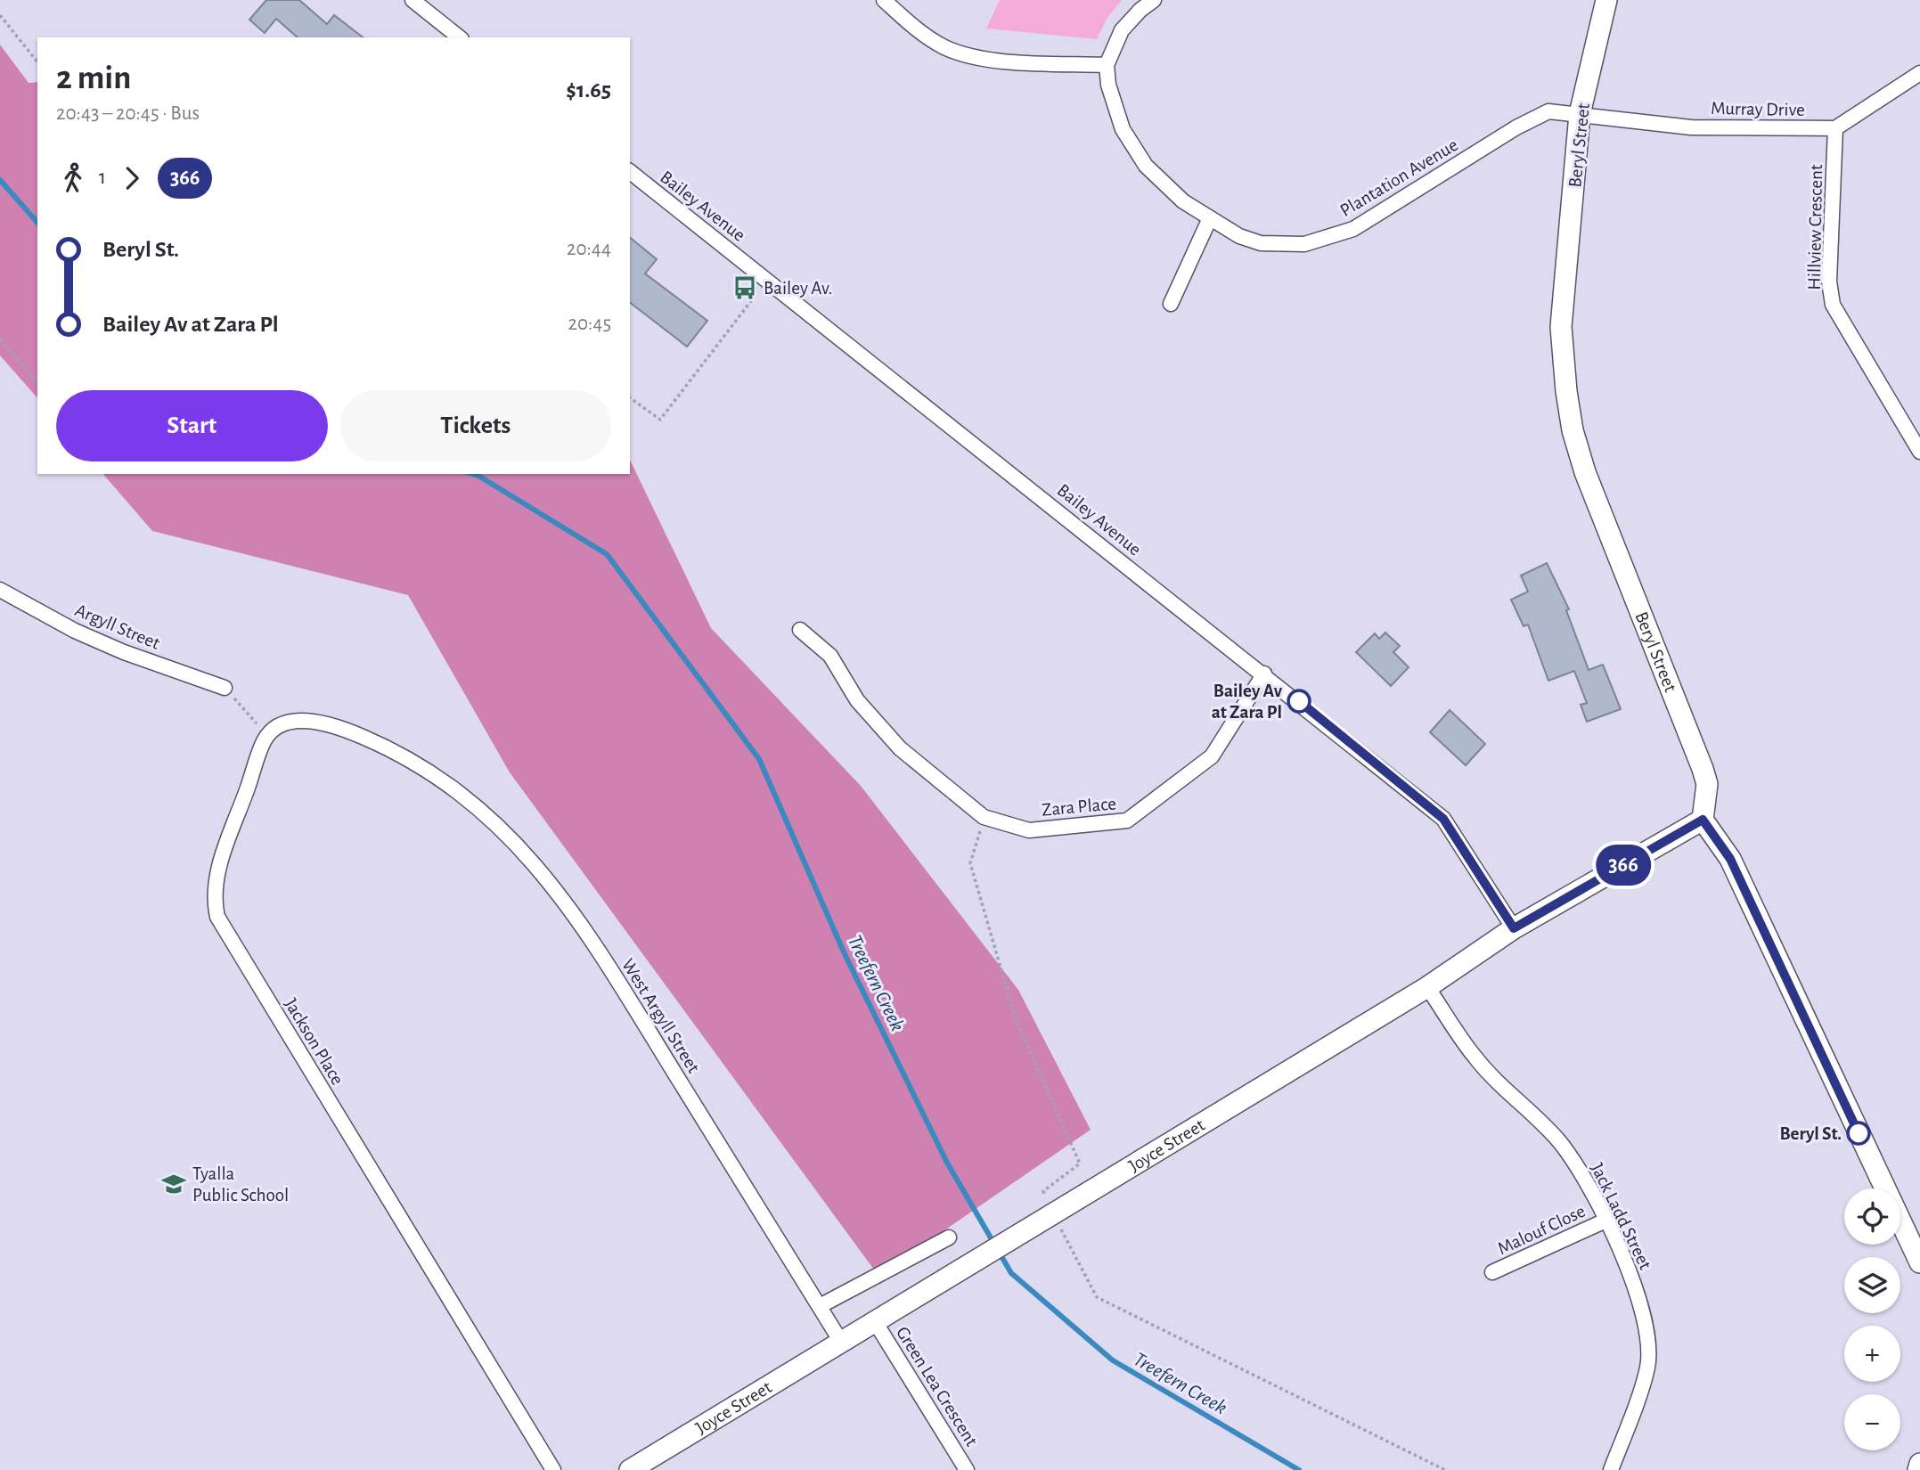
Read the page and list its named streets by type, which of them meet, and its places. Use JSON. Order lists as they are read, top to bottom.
{
  "streets": {
    "main road": ["Beryl Street", "Joyce Street"],
    "street": [
      "Murray Drive",
      "Plantation Avenue",
      "Bailey Avenue",
      "Hillview Crescent",
      "Argyll Street",
      "Zara Place",
      "West Argyll Street",
      "Jackson Place",
      "Jack Ladd Street",
      "Malouf Close",
      "Green Lea Crescent"
    ]
  },
  "crossings": [
    ["Murray Drive", "Beryl Street"],
    ["Murray Drive", "Plantation Avenue"],
    ["Murray Drive", "Hillview Crescent"],
    ["Beryl Street", "Plantation Avenue"],
    ["Beryl Street", "Joyce Street"],
    ["Bailey Avenue", "Zara Place"],
    ["Bailey Avenue", "Joyce Street"],
    ["West Argyll Street", "Jackson Place"],
    ["West Argyll Street", "Joyce Street"],
    ["Joyce Street", "Jack Ladd Street"],
    ["Joyce Street", "Green Lea Crescent"],
    ["Jack Ladd Street", "Malouf Close"]
  ],
  "water": ["Treefern Creek"],
  "places": {
    "bus stop": ["Bailey Av."],
    "other": ["Bailey Av at Zara Pl", "Beryl St."],
    "school or university": ["Tyalla Public School"]
  },
  "lines": ["bus line 366"],
  "page": {
    "on_map": "366",
    "heading": ["2 min", "20:43 – 20:45 · Bus", "$1.65"],
    "legs": ["1", "366"],
    "list": [
      {
        "name": "Beryl St.",
        "value": "20:44"
      },
      {
        "name": "Bailey Av at Zara Pl",
        "value": "20:45"
      }
    ],
    "buttons": ["Start", "Tickets"],
    "map_buttons": ["+", "−"]
  }
}
